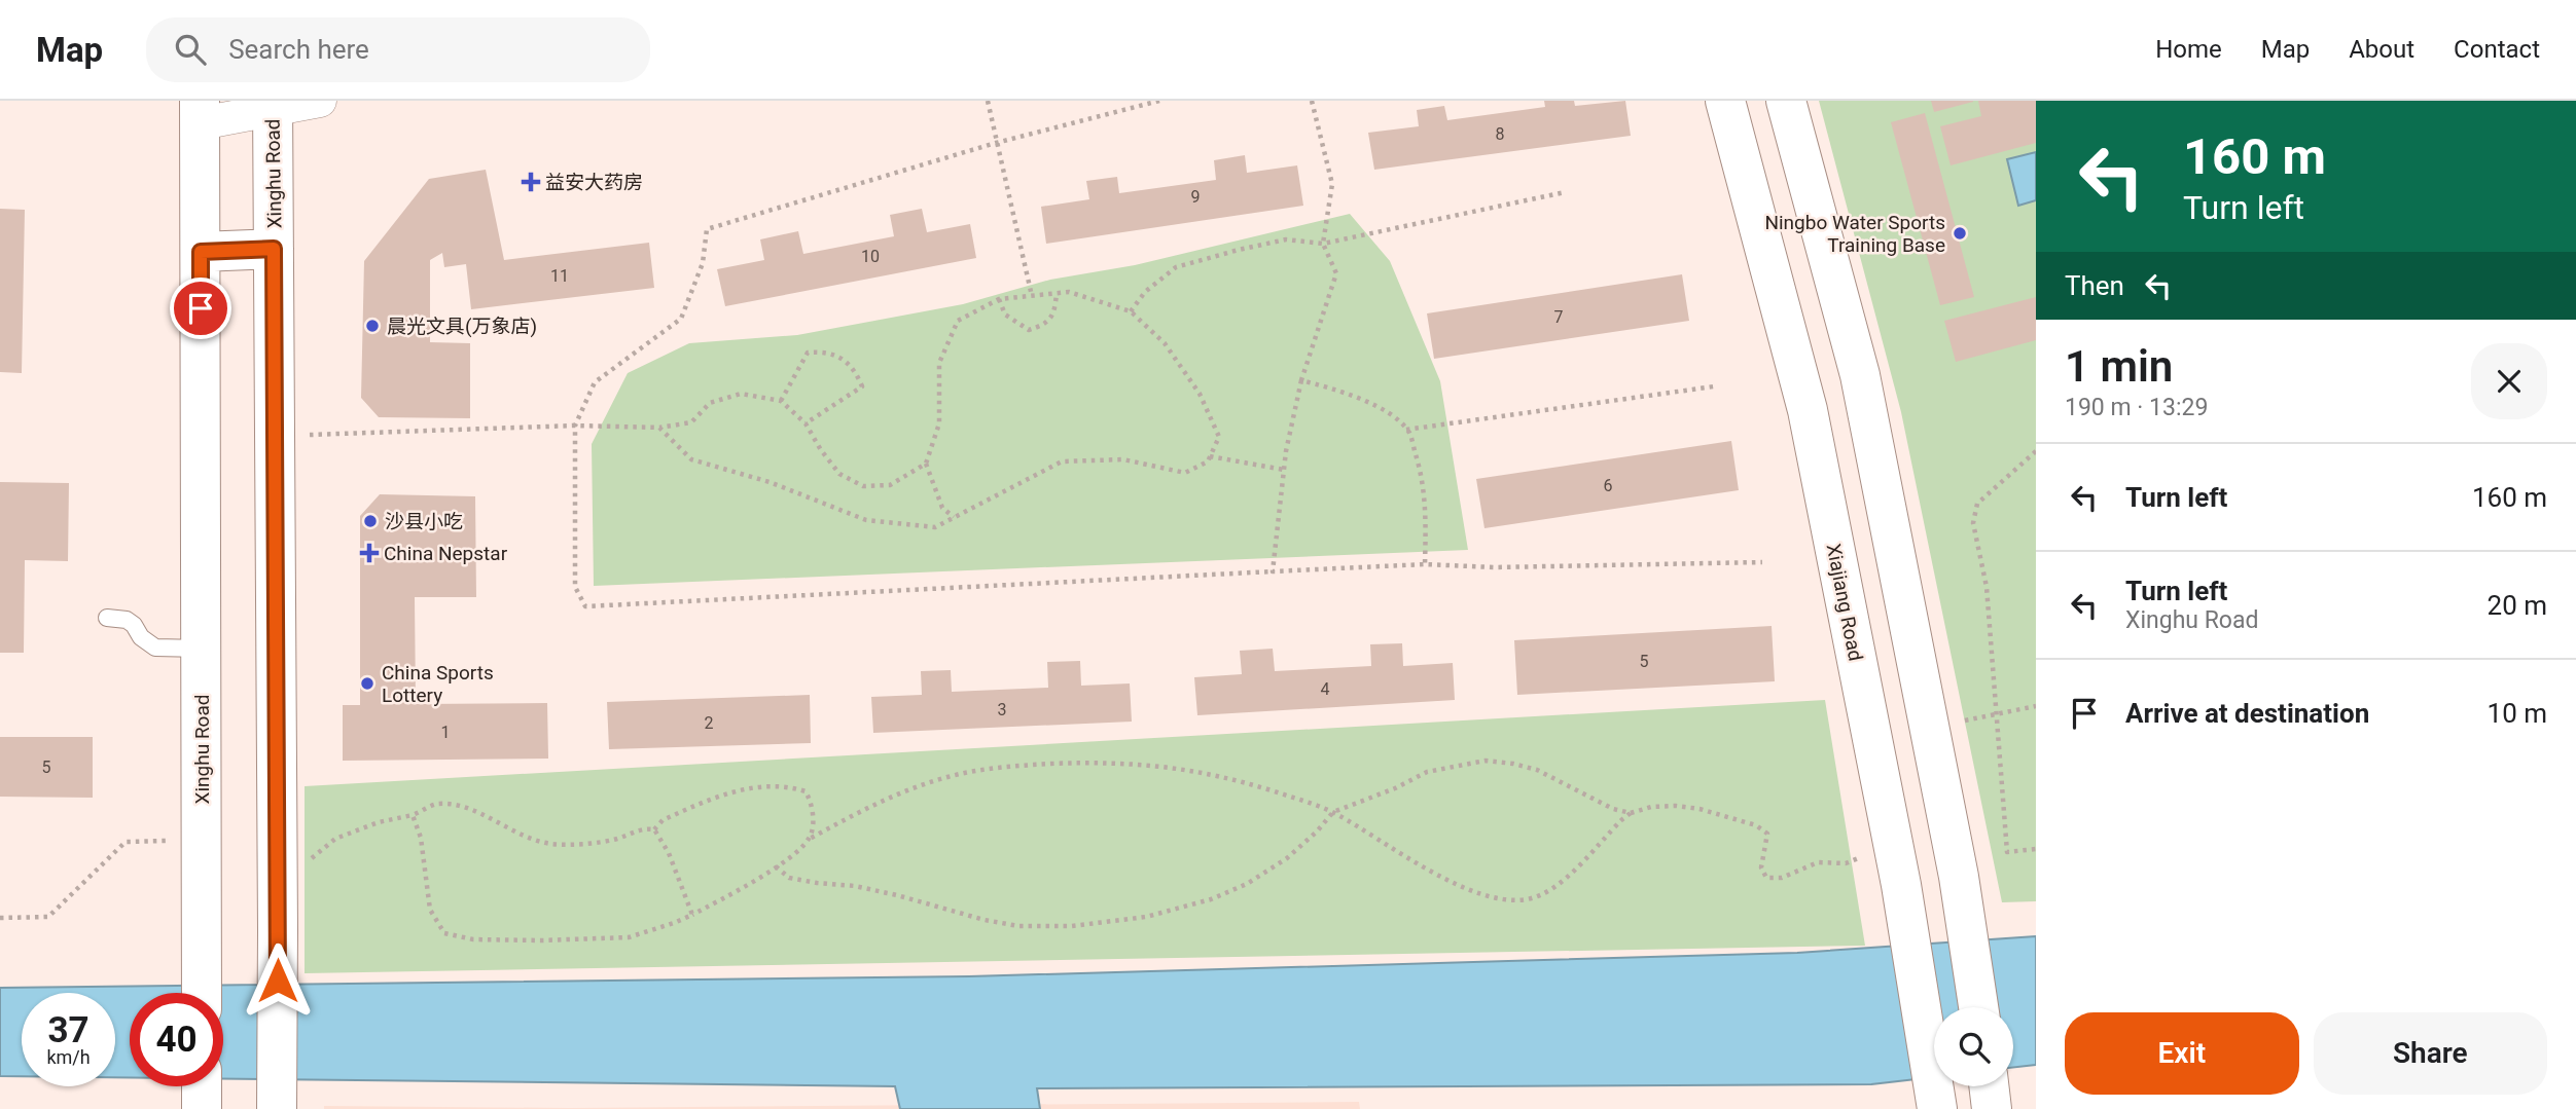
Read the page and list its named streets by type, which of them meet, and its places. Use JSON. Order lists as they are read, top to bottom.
{
  "streets": {
    "street": ["Xinghu Road", "Xiajiang Road"]
  },
  "places": {
    "health": ["益安大药房", "China Nepstar"],
    "other": [
      "Ningbo Water Sports Training Base",
      "晨光文具(万象店)",
      "沙县小吃",
      "China Sports Lottery"
    ]
  },
  "house_numbers": [
    "8",
    "9",
    "10",
    "11",
    "7",
    "6",
    "5",
    "4",
    "3",
    "2",
    "1",
    "5"
  ],
  "page": {
    "header": "Map",
    "search": "Search here",
    "nav": [
      "Home",
      "Map",
      "About",
      "Contact"
    ],
    "turn": ["160 m", "Turn left"],
    "then": "Then",
    "heading": ["1 min", "190 m · 13:29"],
    "list": [
      {
        "name": "Turn left",
        "value": "160 m"
      },
      {
        "name": "Turn left",
        "note": "Xinghu Road",
        "value": "20 m"
      },
      {
        "name": "Arrive at destination",
        "value": "10 m"
      }
    ],
    "speed": "37 km/h",
    "limit": "40",
    "buttons": ["Exit", "Share"]
  }
}
